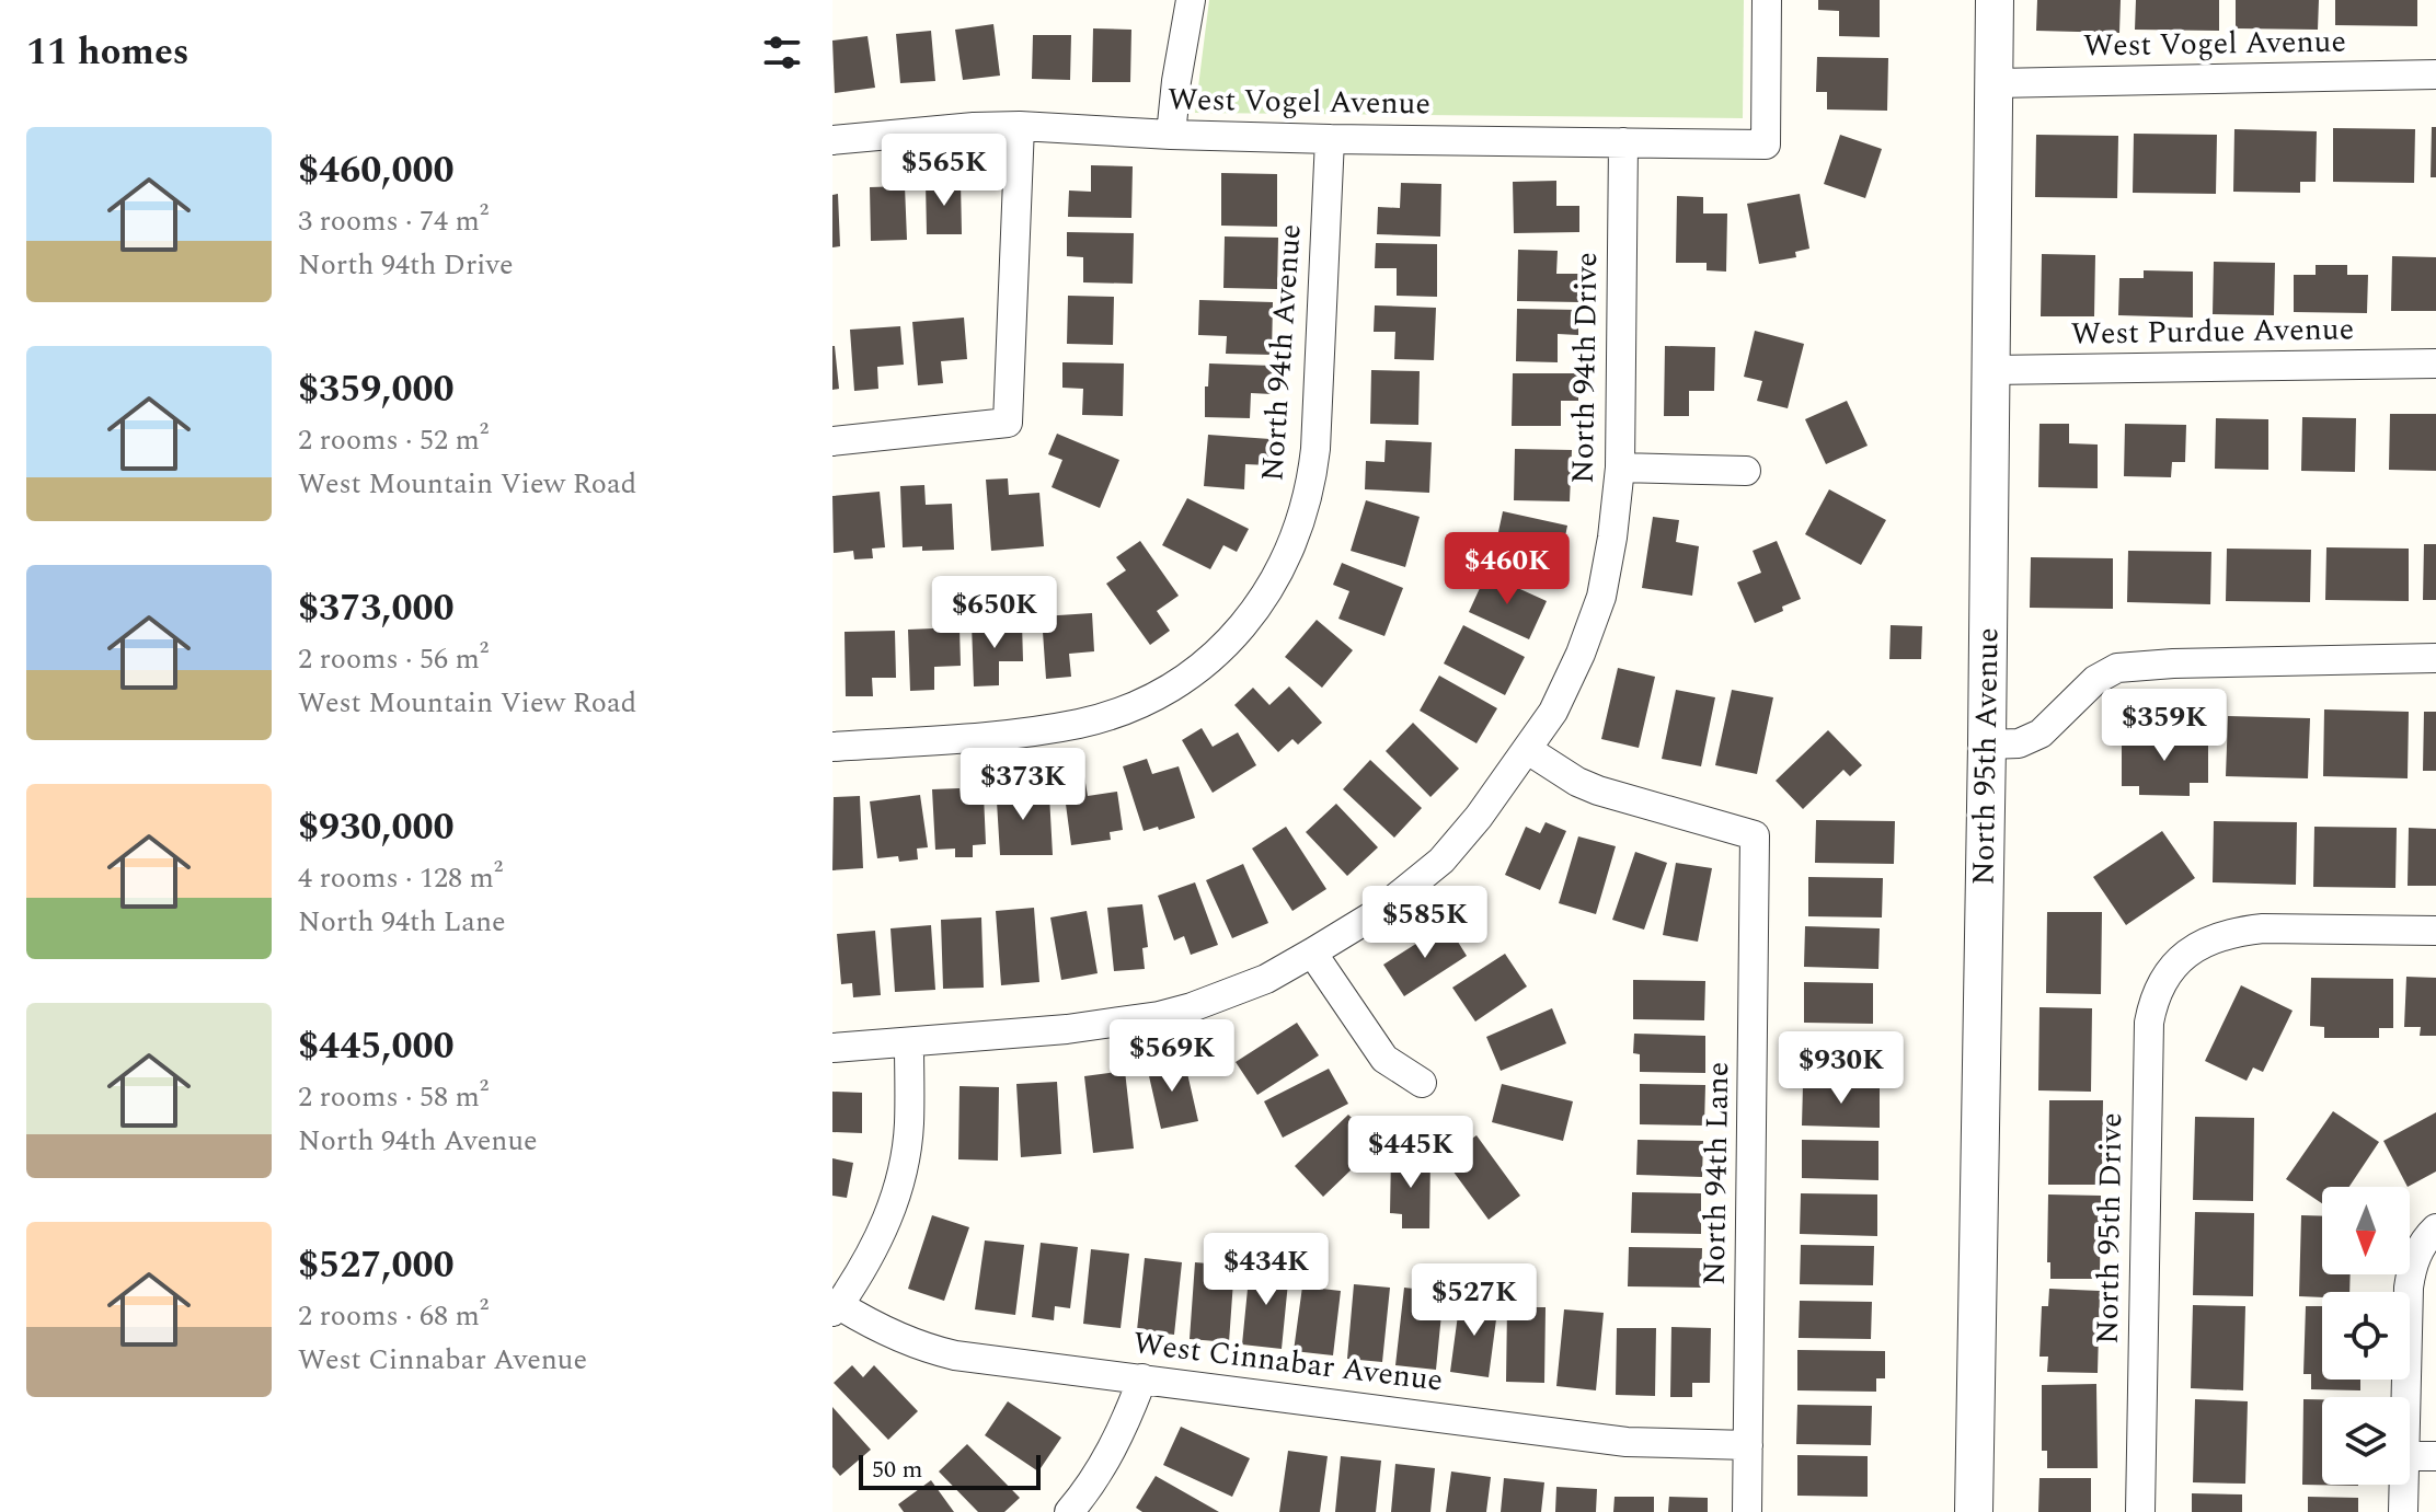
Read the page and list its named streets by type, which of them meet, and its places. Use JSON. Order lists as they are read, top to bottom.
{
  "streets": {
    "street": [
      "West Vogel Avenue",
      "West Purdue Avenue",
      "North 94th Avenue",
      "North 94th Drive",
      "North 95th Avenue",
      "North 94th Lane",
      "North 95th Drive",
      "West Cinnabar Avenue"
    ]
  },
  "crossings": [
    ["West Vogel Avenue", "North 94th Avenue"],
    ["West Vogel Avenue", "North 94th Drive"],
    ["West Vogel Avenue", "North 95th Avenue"],
    ["West Purdue Avenue", "North 95th Avenue"],
    ["North 94th Drive", "North 94th Lane"],
    ["North 94th Lane", "West Cinnabar Avenue"]
  ],
  "scale_bar": "50 m",
  "north": "bottom",
  "page": {
    "heading": "11 homes",
    "list": [
      {
        "name": "$460,000",
        "note": "3 rooms · 74 m² · North 94th Drive"
      },
      {
        "name": "$359,000",
        "note": "2 rooms · 52 m² · West Mountain View Road"
      },
      {
        "name": "$373,000",
        "note": "2 rooms · 56 m² · West Mountain View Road"
      },
      {
        "name": "$930,000",
        "note": "4 rooms · 128 m² · North 94th Lane"
      },
      {
        "name": "$445,000",
        "note": "2 rooms · 58 m² · North 94th Avenue"
      },
      {
        "name": "$527,000",
        "note": "2 rooms · 68 m² · West Cinnabar Avenue"
      }
    ],
    "price": [
      "$565K",
      "$460K",
      "$650K",
      "$359K",
      "$373K",
      "$585K",
      "$569K",
      "$930K",
      "$445K",
      "$434K",
      "$527K"
    ],
    "scale": "50 m"
  }
}
